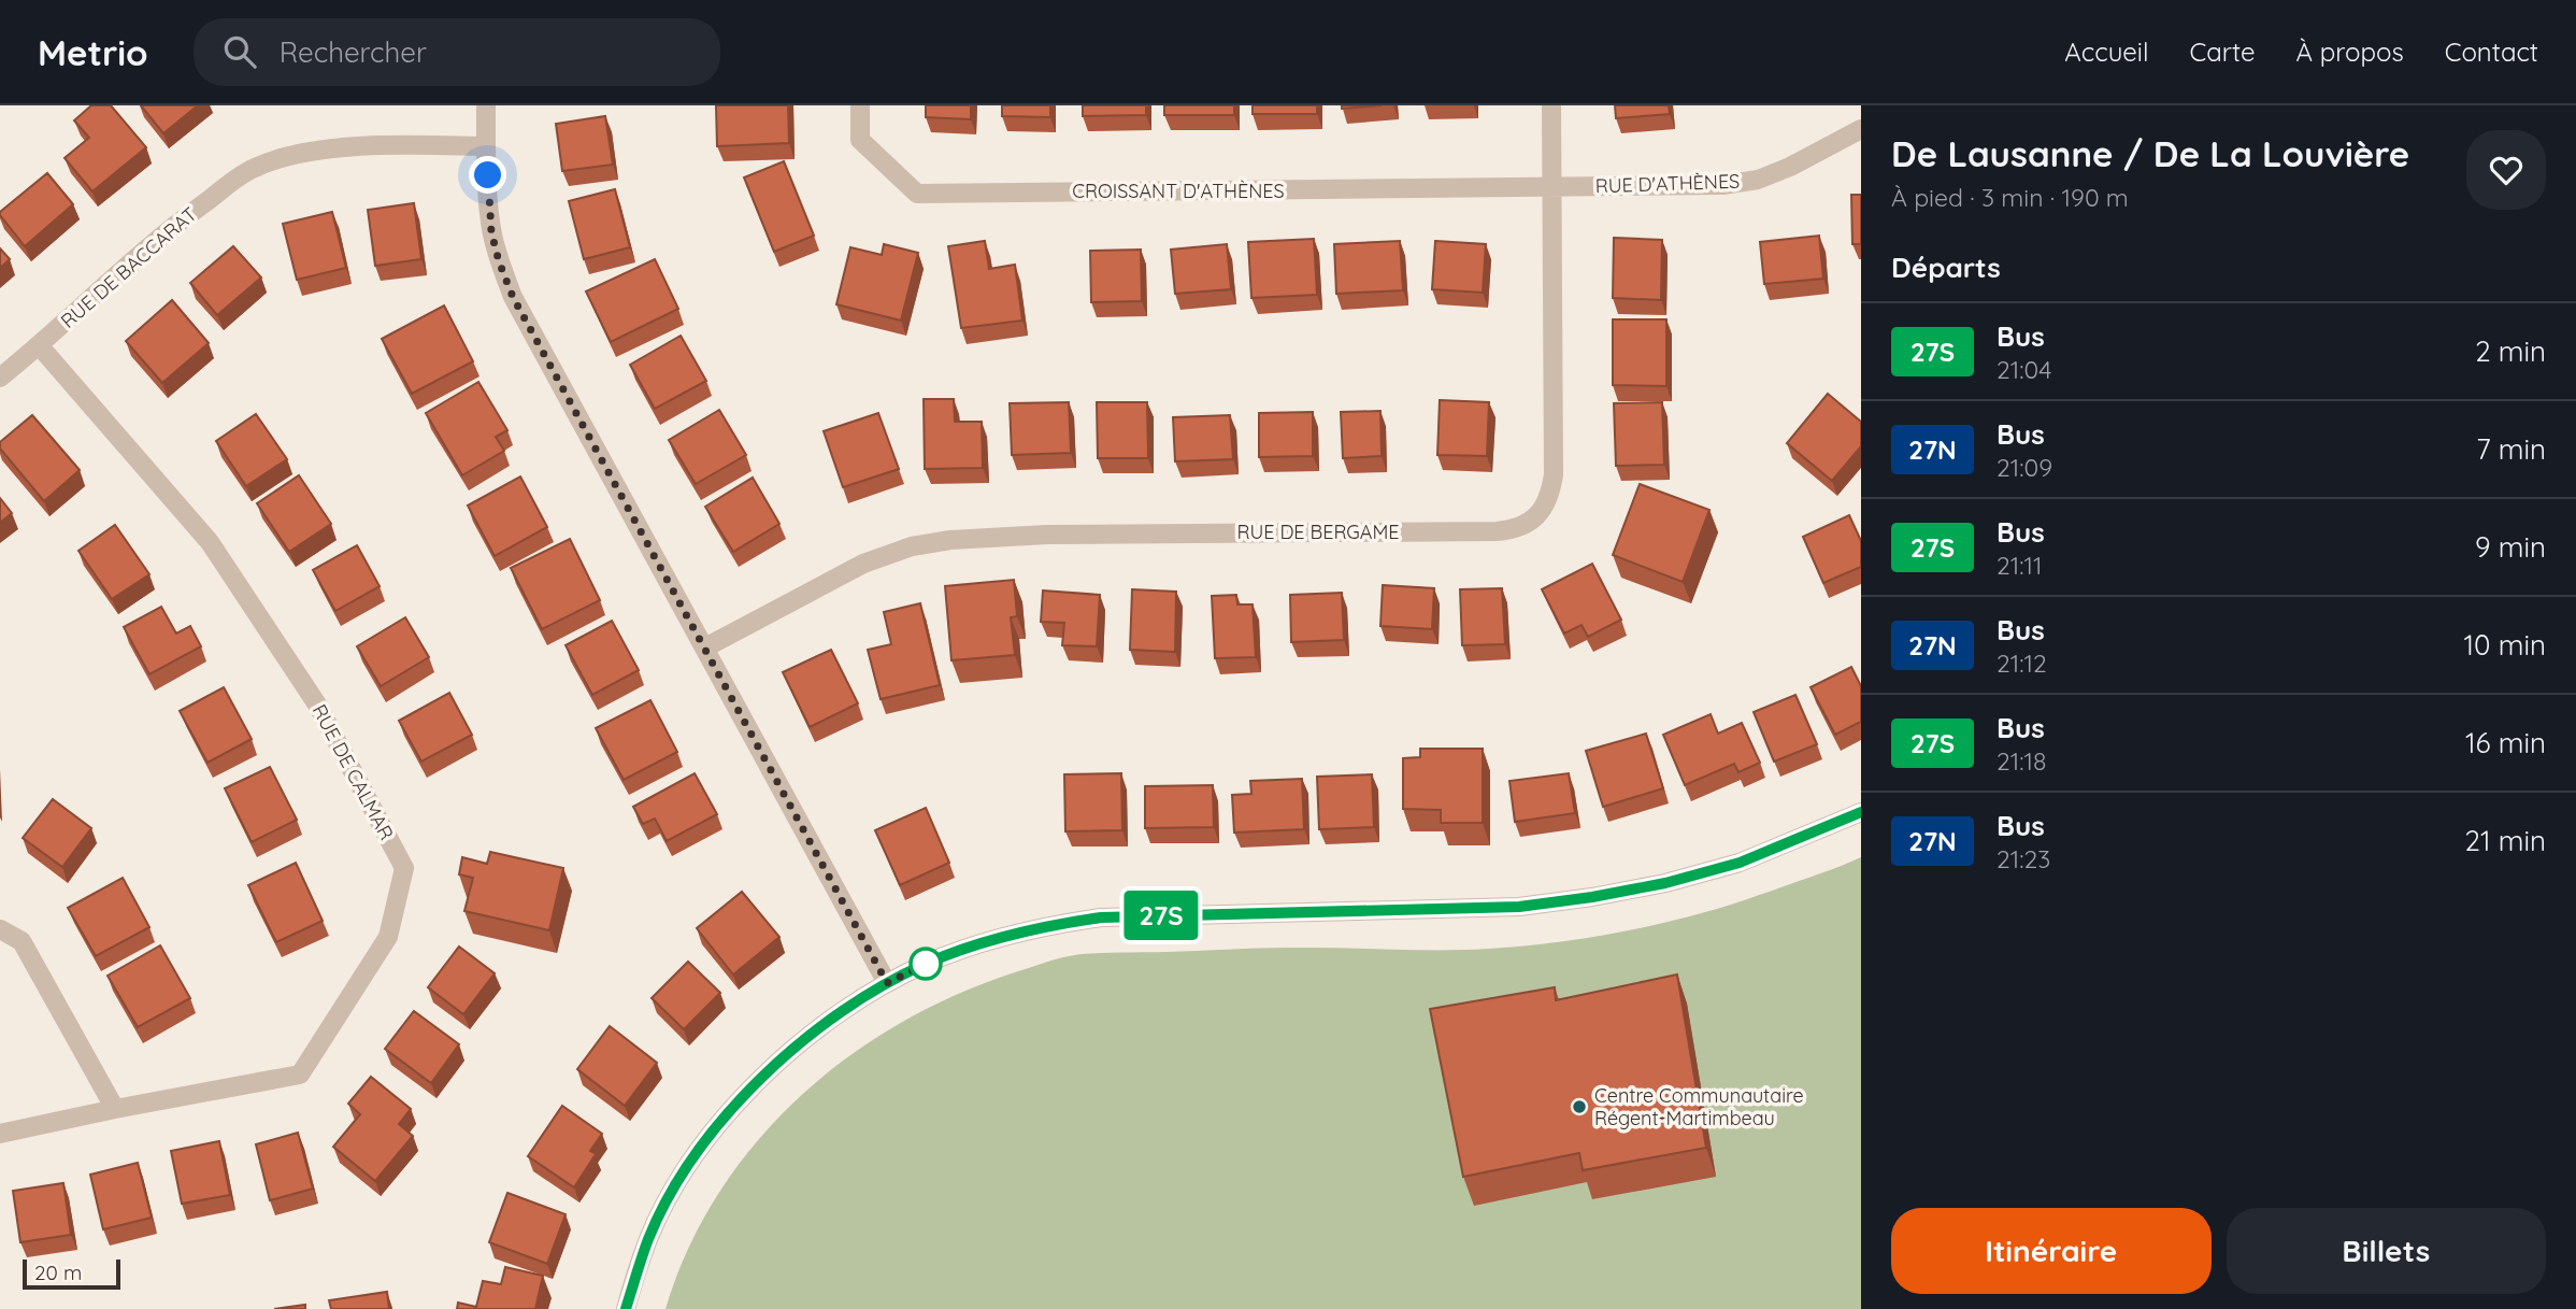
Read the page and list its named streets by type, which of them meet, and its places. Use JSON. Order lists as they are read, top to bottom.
{
  "streets": {
    "street": [
      "RUE D'ATHÈNES",
      "CROISSANT D'ATHÈNES",
      "RUE DE BACCARAT",
      "RUE DE BERGAME",
      "RUE DE CALMAR"
    ]
  },
  "crossings": [
    ["RUE D'ATHÈNES", "CROISSANT D'ATHÈNES"],
    ["RUE D'ATHÈNES", "RUE DE BERGAME"],
    ["CROISSANT D'ATHÈNES", "RUE DE BERGAME"],
    ["RUE DE BACCARAT", "RUE DE CALMAR"]
  ],
  "places": ["Centre Communautaire Régent-Martimbeau"],
  "lines": ["bus line 27S"],
  "scale_bar": "20 m",
  "page": {
    "header": "Metrio",
    "search": "Rechercher",
    "nav": [
      "Accueil",
      "Carte",
      "À propos",
      "Contact"
    ],
    "on_map": "27S",
    "heading": [
      ["De Lausanne / De La Louvière", "À pied · 3 min · 190 m"],
      "Départs"
    ],
    "list": [
      {
        "mark": "27S",
        "name": "Bus",
        "note": "21:04",
        "value": "2 min"
      },
      {
        "mark": "27N",
        "name": "Bus",
        "note": "21:09",
        "value": "7 min"
      },
      {
        "mark": "27S",
        "name": "Bus",
        "note": "21:11",
        "value": "9 min"
      },
      {
        "mark": "27N",
        "name": "Bus",
        "note": "21:12",
        "value": "10 min"
      },
      {
        "mark": "27S",
        "name": "Bus",
        "note": "21:18",
        "value": "16 min"
      },
      {
        "mark": "27N",
        "name": "Bus",
        "note": "21:23",
        "value": "21 min"
      }
    ],
    "buttons": ["Itinéraire", "Billets"],
    "scale": "20 m"
  }
}
